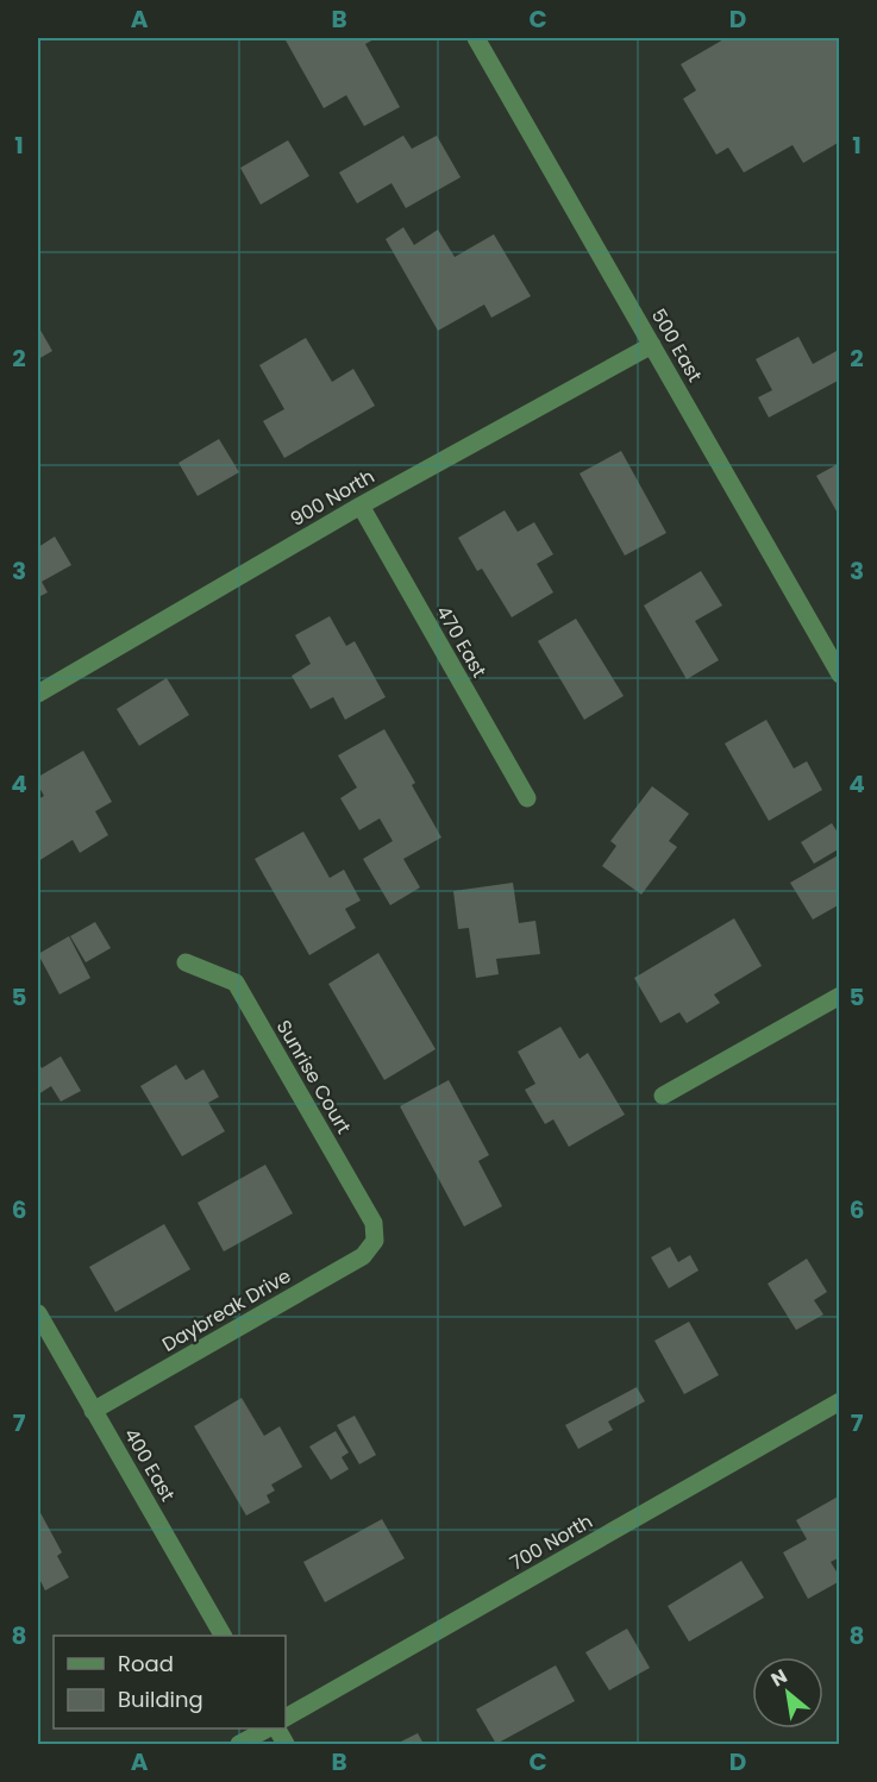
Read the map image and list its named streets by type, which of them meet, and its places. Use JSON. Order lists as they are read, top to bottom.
{
  "streets": {
    "street": [
      "500 East",
      "900 North",
      "470 East",
      "Sunrise Court",
      "Daybreak Drive",
      "400 East",
      "700 North"
    ]
  },
  "crossings": [
    ["500 East", "900 North"],
    ["900 North", "470 East"],
    ["Sunrise Court", "Daybreak Drive"],
    ["Daybreak Drive", "400 East"]
  ],
  "legend": ["Road", "Building"],
  "north": "top left",
  "grid": {
    "columns": [
      "A",
      "B",
      "C",
      "D"
    ],
    "rows": [
      "1",
      "2",
      "3",
      "4",
      "5",
      "6",
      "7",
      "8"
    ]
  }
}
